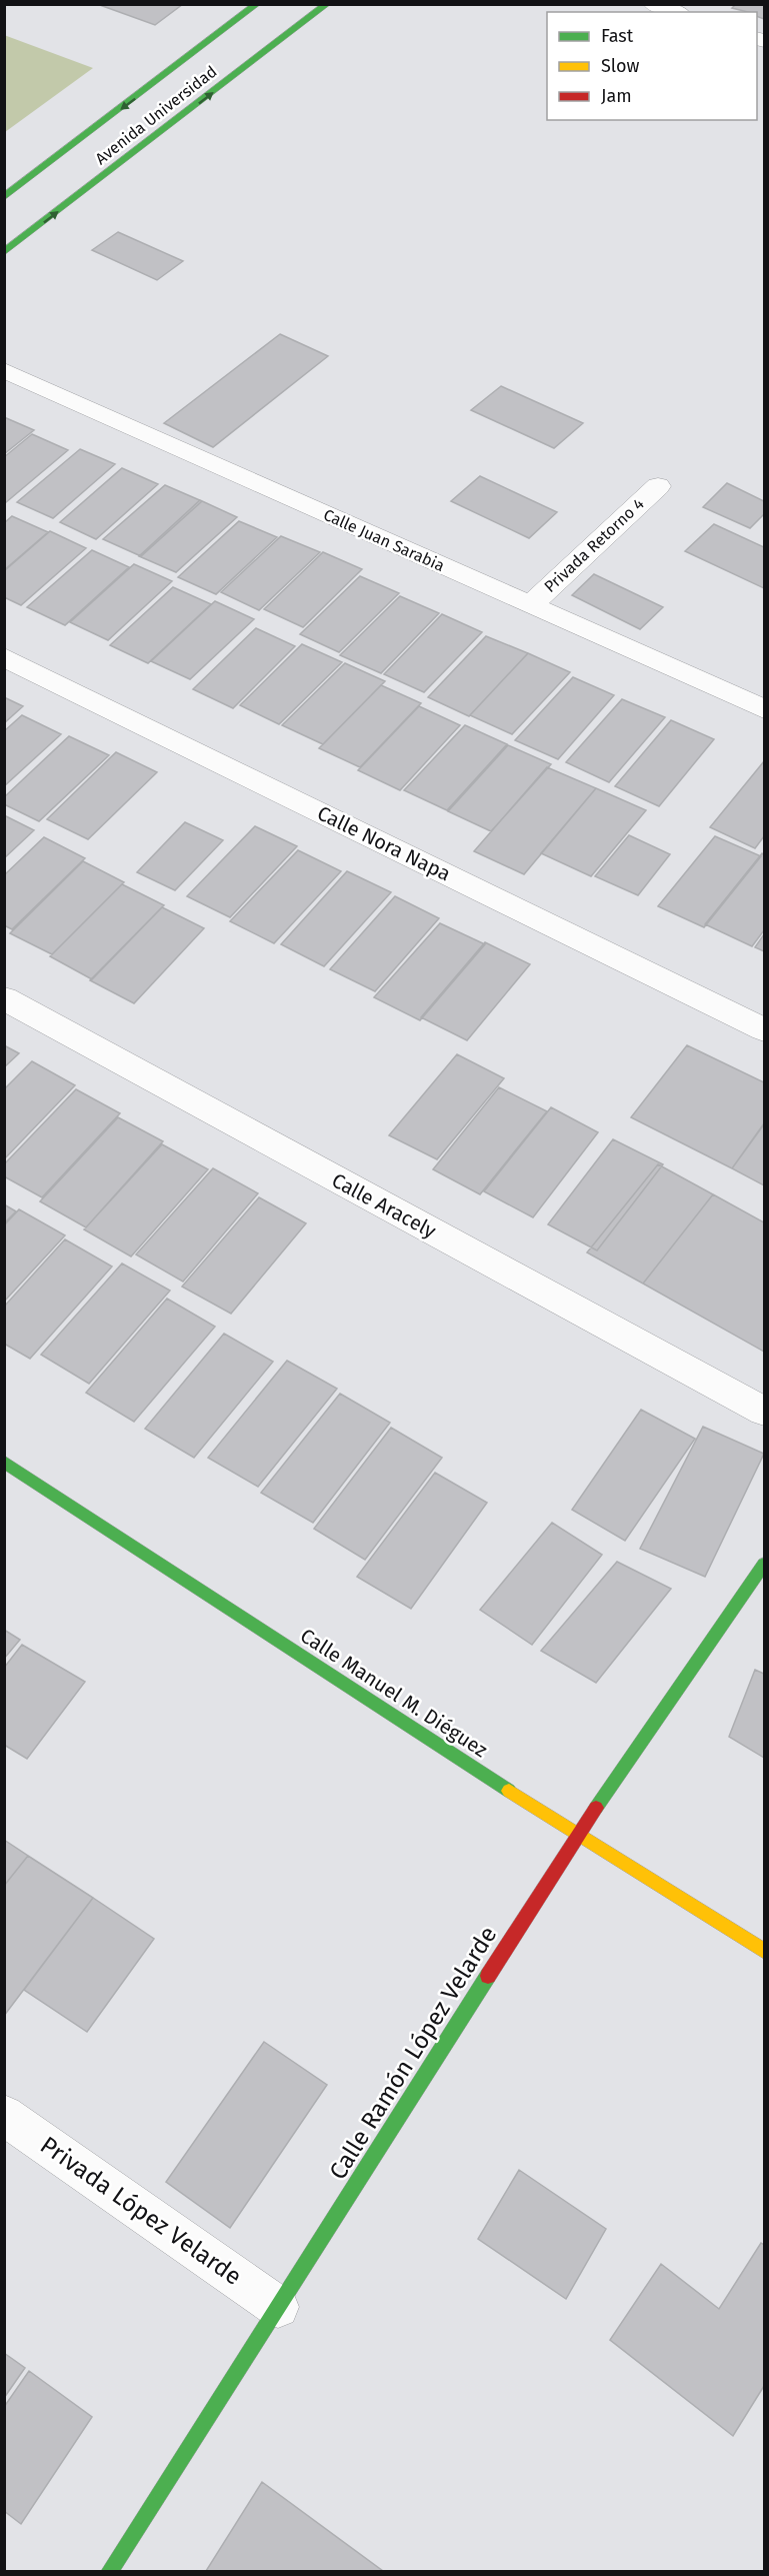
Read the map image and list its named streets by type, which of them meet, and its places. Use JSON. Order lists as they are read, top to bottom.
{
  "streets": {
    "street": [
      "Avenida Universidad",
      "Calle Juan Sarabia",
      "Privada Retorno 4",
      "Calle Nora Napa",
      "Calle Aracely",
      "Calle Manuel M. Diéguez",
      "Calle Ramón López Velarde",
      "Privada López Velarde"
    ]
  },
  "crossings": [
    ["Calle Juan Sarabia", "Privada Retorno 4"],
    ["Calle Manuel M. Diéguez", "Calle Ramón López Velarde"],
    ["Calle Ramón López Velarde", "Privada López Velarde"]
  ],
  "legend": ["Fast", "Slow", "Jam"]
}
